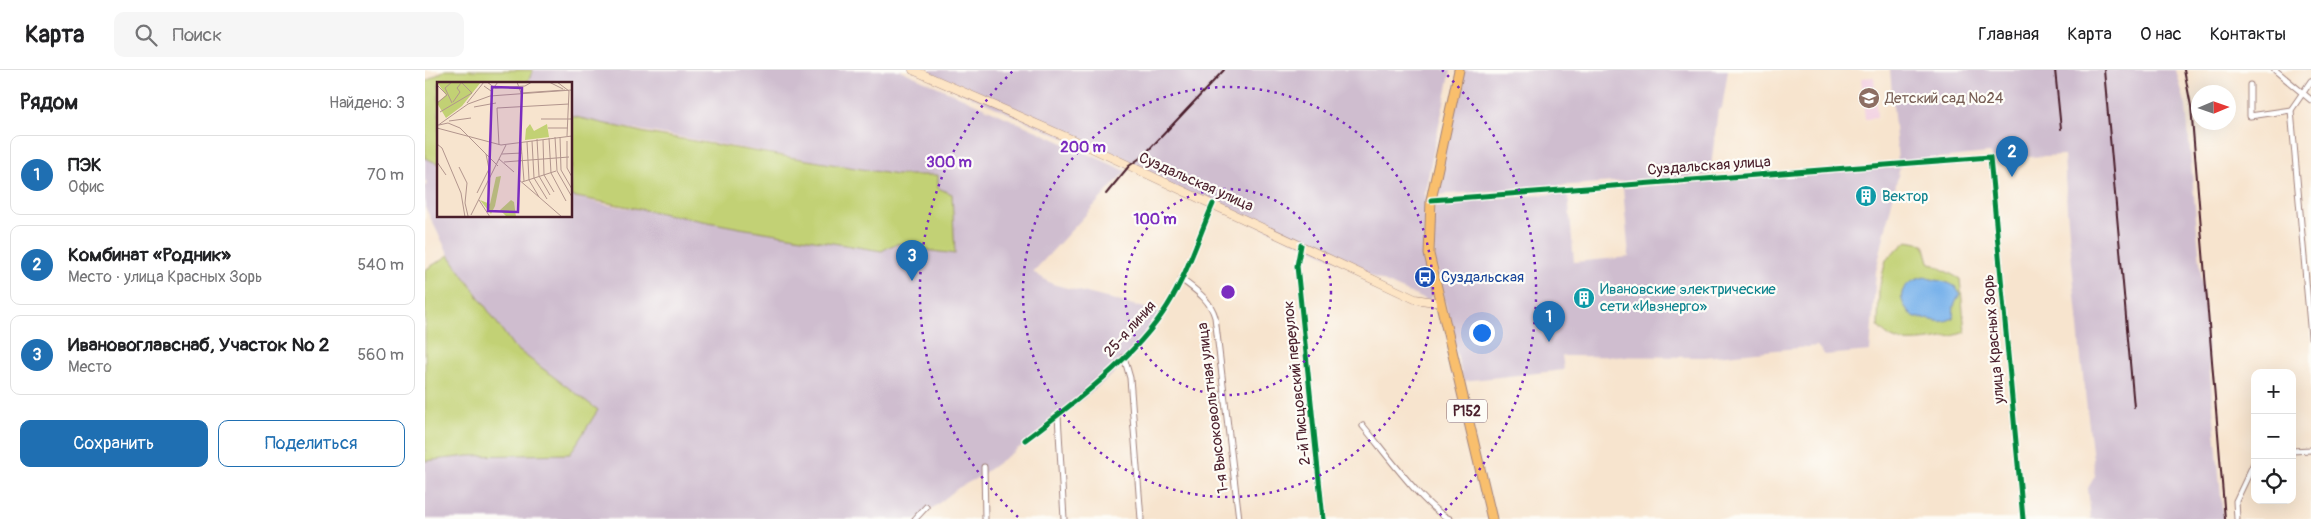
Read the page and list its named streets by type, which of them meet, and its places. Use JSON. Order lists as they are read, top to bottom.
{
  "streets": {
    "main road": ["Суздальская улица", "Р152"],
    "street": [
      "25-я линия",
      "улица Красных Зорь",
      "2-й Писцовский переулок",
      "1-я Высоковольтная улица"
    ]
  },
  "crossings": [
    ["Суздальская улица", "25-я линия"],
    ["Суздальская улица", "улица Красных Зорь"],
    ["Суздальская улица", "2-й Писцовский переулок"],
    ["Суздальская улица", "Р152"],
    ["25-я линия", "1-я Высоковольтная улица"]
  ],
  "places": {
    "school or university": ["Детский сад №24"],
    "building": ["Вектор", "Ивановские электрические сети «Ивэнерго»"],
    "bus stop": ["Суздальская"]
  },
  "north": "right",
  "page": {
    "header": "Карта",
    "search": "Поиск",
    "nav": [
      "Главная",
      "Карта",
      "О нас",
      "Контакты"
    ],
    "heading": ["Рядом", "Найдено: 3"],
    "list": [
      {
        "mark": "1",
        "name": "ПЭК",
        "note": "Офис",
        "value": "70 m"
      },
      {
        "mark": "2",
        "name": "Комбинат «Родник»",
        "note": "Место · улица Красных Зорь",
        "value": "540 m"
      },
      {
        "mark": "3",
        "name": "Ивановоглавснаб, Участок № 2",
        "note": "Место",
        "value": "560 m"
      }
    ],
    "pins": ["2", "3", "1"],
    "map_buttons": ["+", "−"],
    "buttons": ["Сохранить", "Поделиться"]
  },
  "rings": ["200 m", "300 m", "100 m"]
}
